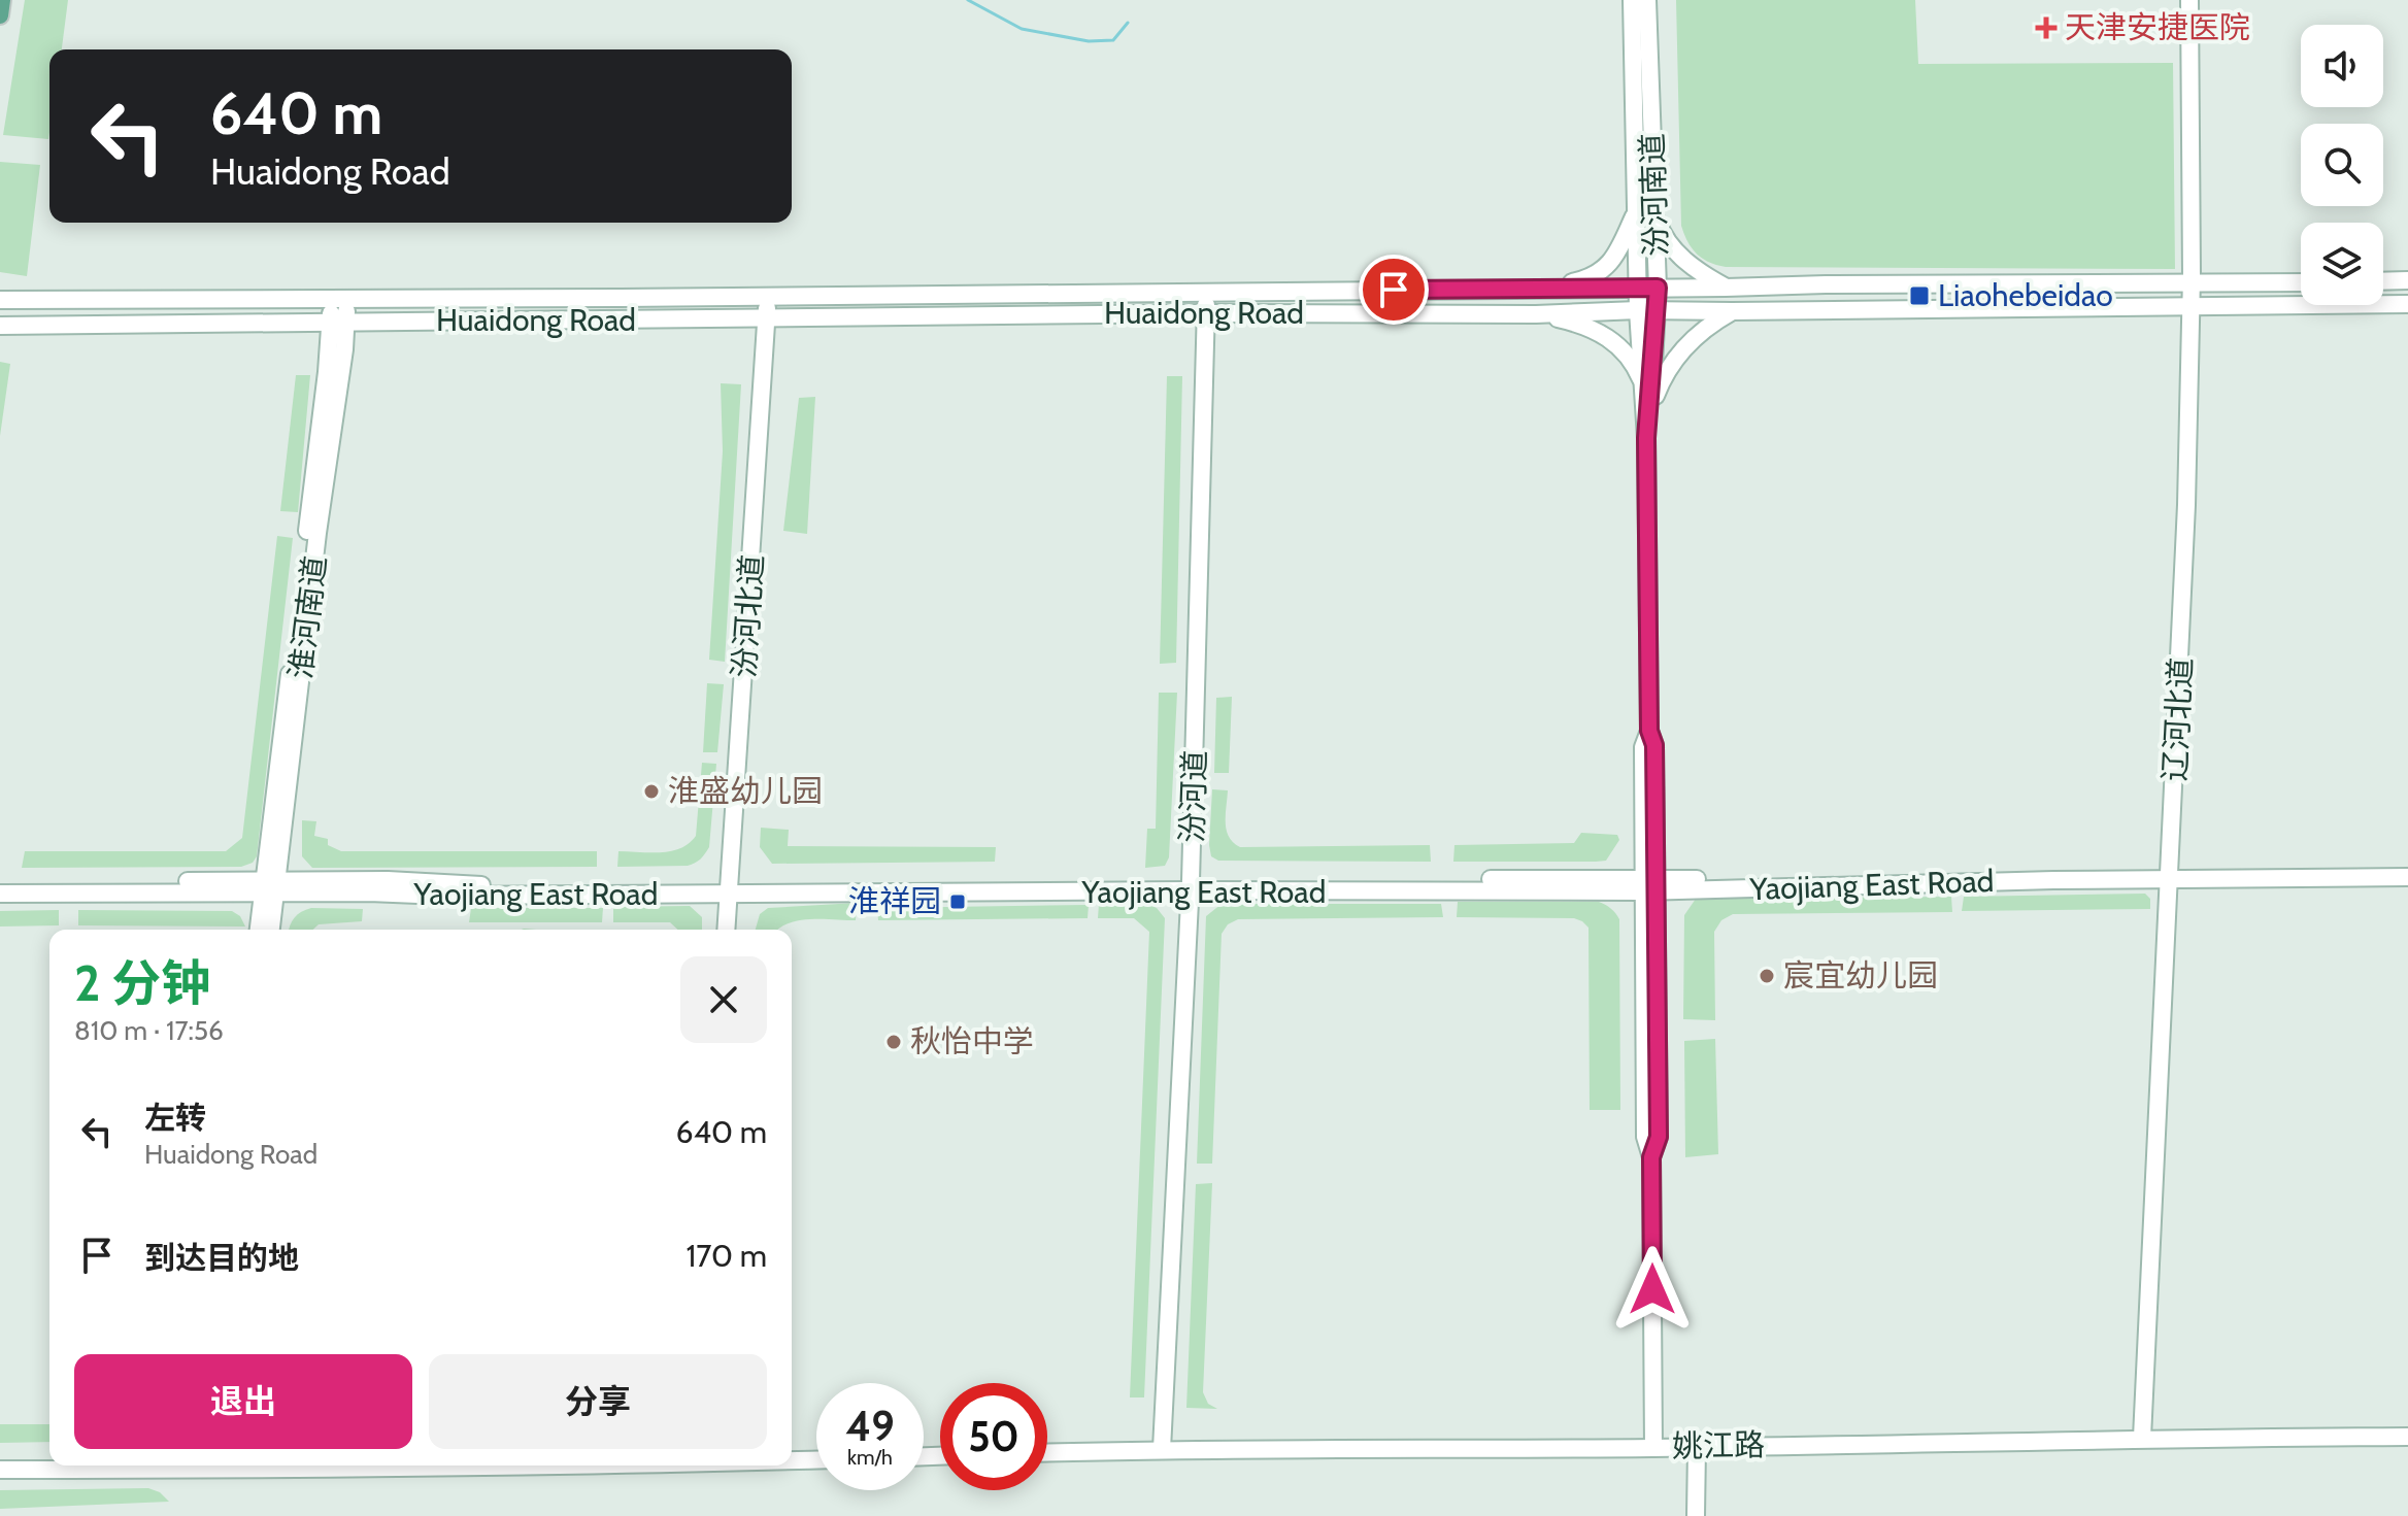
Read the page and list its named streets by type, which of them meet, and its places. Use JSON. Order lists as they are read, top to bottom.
{
  "streets": {
    "main road": [
      "汾河南道",
      "Huaidong Road",
      "汾河北道",
      "淮河南道",
      "辽河北道",
      "汾河道",
      "Yaojiang East Road",
      "姚江路"
    ]
  },
  "crossings": [
    ["汾河南道", "Huaidong Road"],
    ["汾河南道", "Yaojiang East Road"],
    ["汾河南道", "姚江路"],
    ["Huaidong Road", "汾河北道"],
    ["Huaidong Road", "淮河南道"],
    ["Huaidong Road", "辽河北道"],
    ["Huaidong Road", "汾河道"],
    ["汾河北道", "Yaojiang East Road"],
    ["淮河南道", "Yaojiang East Road"],
    ["辽河北道", "Yaojiang East Road"],
    ["辽河北道", "姚江路"],
    ["汾河道", "Yaojiang East Road"],
    ["汾河道", "姚江路"]
  ],
  "places": {
    "health": ["天津安捷医院"],
    "transit": ["Liaohebeidao", "淮祥园"],
    "other": ["淮盛幼儿园", "宸宜幼儿园", "秋怡中学"]
  },
  "page": {
    "turn": ["640 m", "Huaidong Road"],
    "heading": ["2 分钟", "810 m · 17:56"],
    "list": [
      {
        "name": "左转",
        "note": "Huaidong Road",
        "value": "640 m"
      },
      {
        "name": "到达目的地",
        "value": "170 m"
      }
    ],
    "buttons": ["退出", "分享"],
    "speed": "49 km/h",
    "limit": "50"
  }
}
